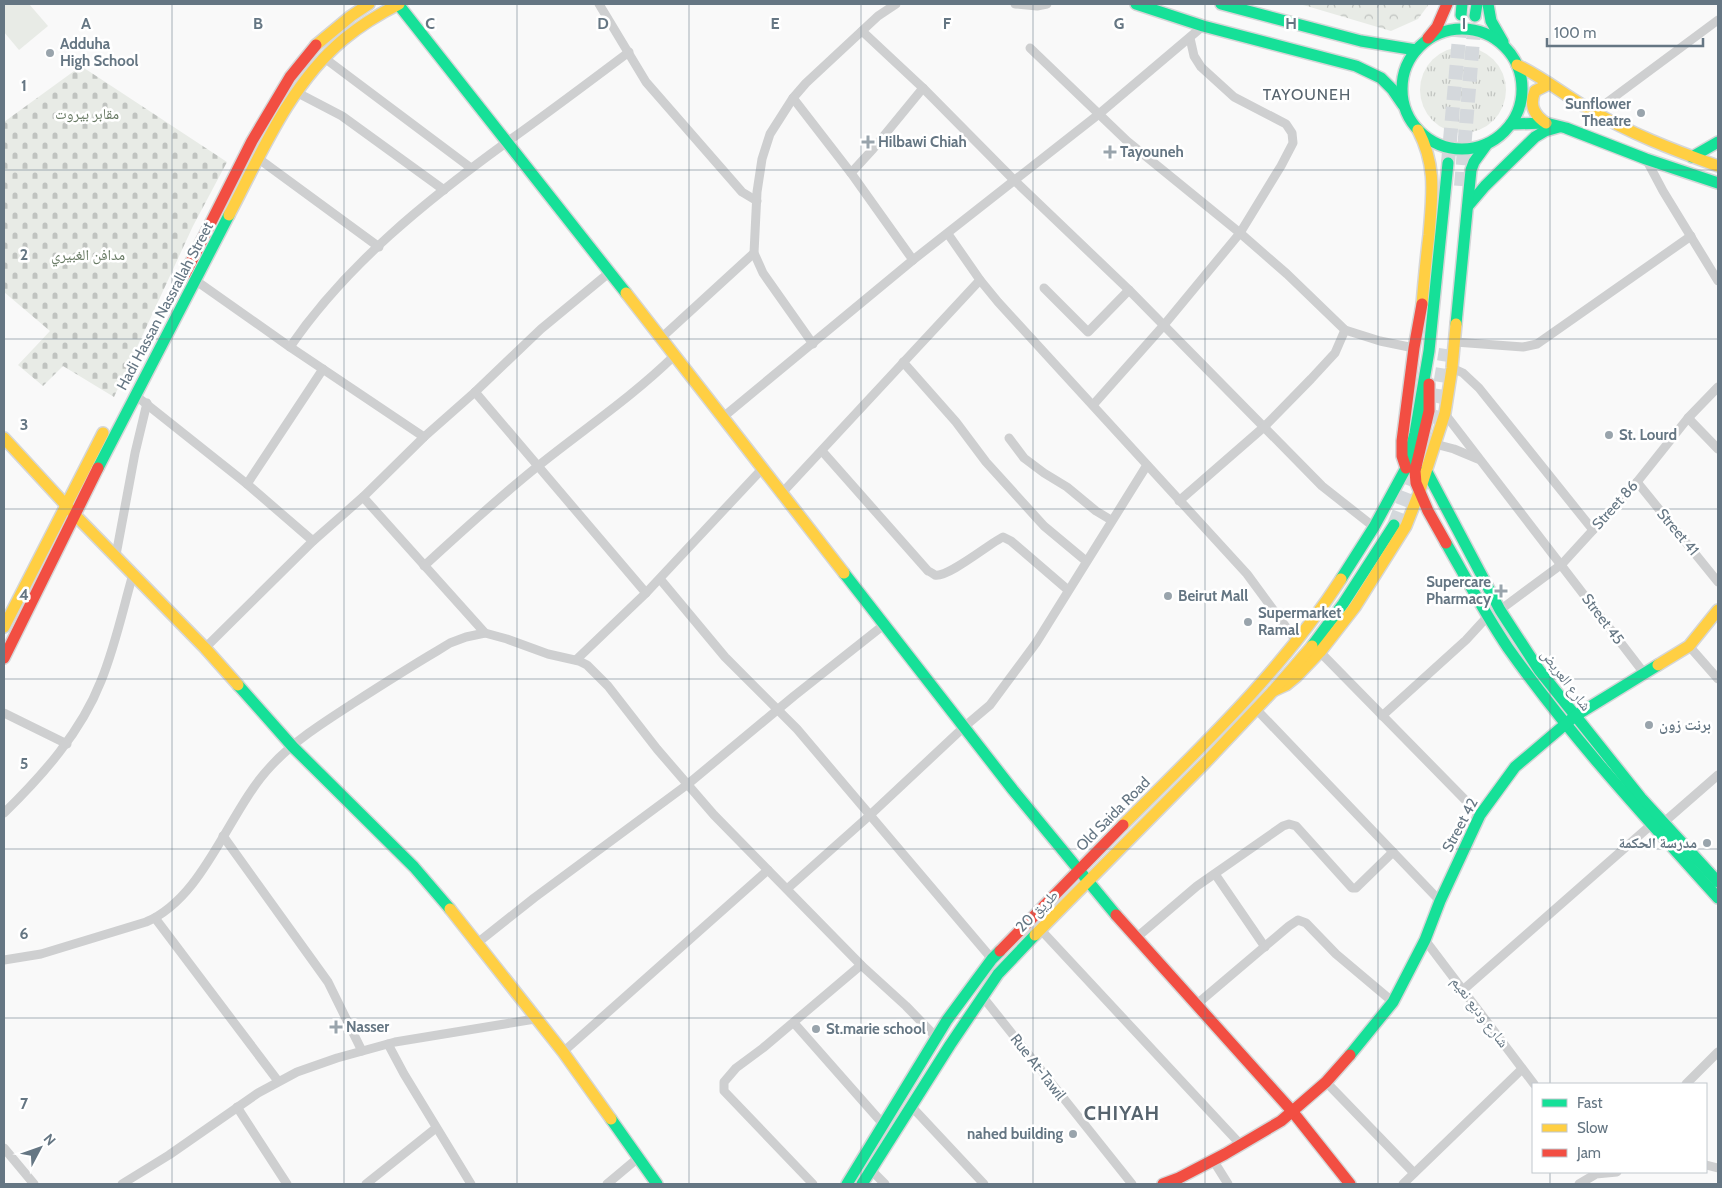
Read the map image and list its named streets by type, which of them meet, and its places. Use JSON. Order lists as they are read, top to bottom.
{
  "streets": {
    "main road": [
      "Hadi Hassan Nassrallah Street",
      "شارع العريض",
      "Old Saida Road",
      "Street 42",
      "طريق 20"
    ],
    "street": [
      "Street 86",
      "Street 41",
      "Street 45",
      "شارع وديع نعيم",
      "Rue At-Tawil"
    ]
  },
  "crossings": [
    ["Street 86", "Street 41"],
    ["Street 86", "Street 45"],
    ["Street 86", "شارع العريض"],
    ["Street 45", "Street 42"],
    ["شارع العريض", "Old Saida Road"],
    ["شارع العريض", "Street 42"],
    ["Street 42", "شارع وديع نعيم"],
    ["طريق 20", "Rue At-Tawil"]
  ],
  "districts": ["TAYOUNEH", "CHIYAH"],
  "parks": ["مقابر بيروت", "مدافن الغبيري"],
  "places": {
    "other": [
      "Adduha High School",
      "Sunflower Theatre",
      "St. Lourd",
      "Beirut Mall",
      "Supermarket Ramal",
      "برنت زون",
      "مدرسة الحكمة",
      "St.marie school",
      "nahed building"
    ],
    "health": [
      "Hilbawi Chiah",
      "Tayouneh",
      "Supercare Pharmacy",
      "Nasser"
    ]
  },
  "legend": ["Fast", "Slow", "Jam"],
  "scale_bar": "100 m",
  "north": "top right",
  "grid": {
    "columns": [
      "A",
      "B",
      "C",
      "D",
      "E",
      "F",
      "G",
      "H",
      "I"
    ],
    "rows": [
      "1",
      "2",
      "3",
      "4",
      "5",
      "6",
      "7"
    ]
  }
}
